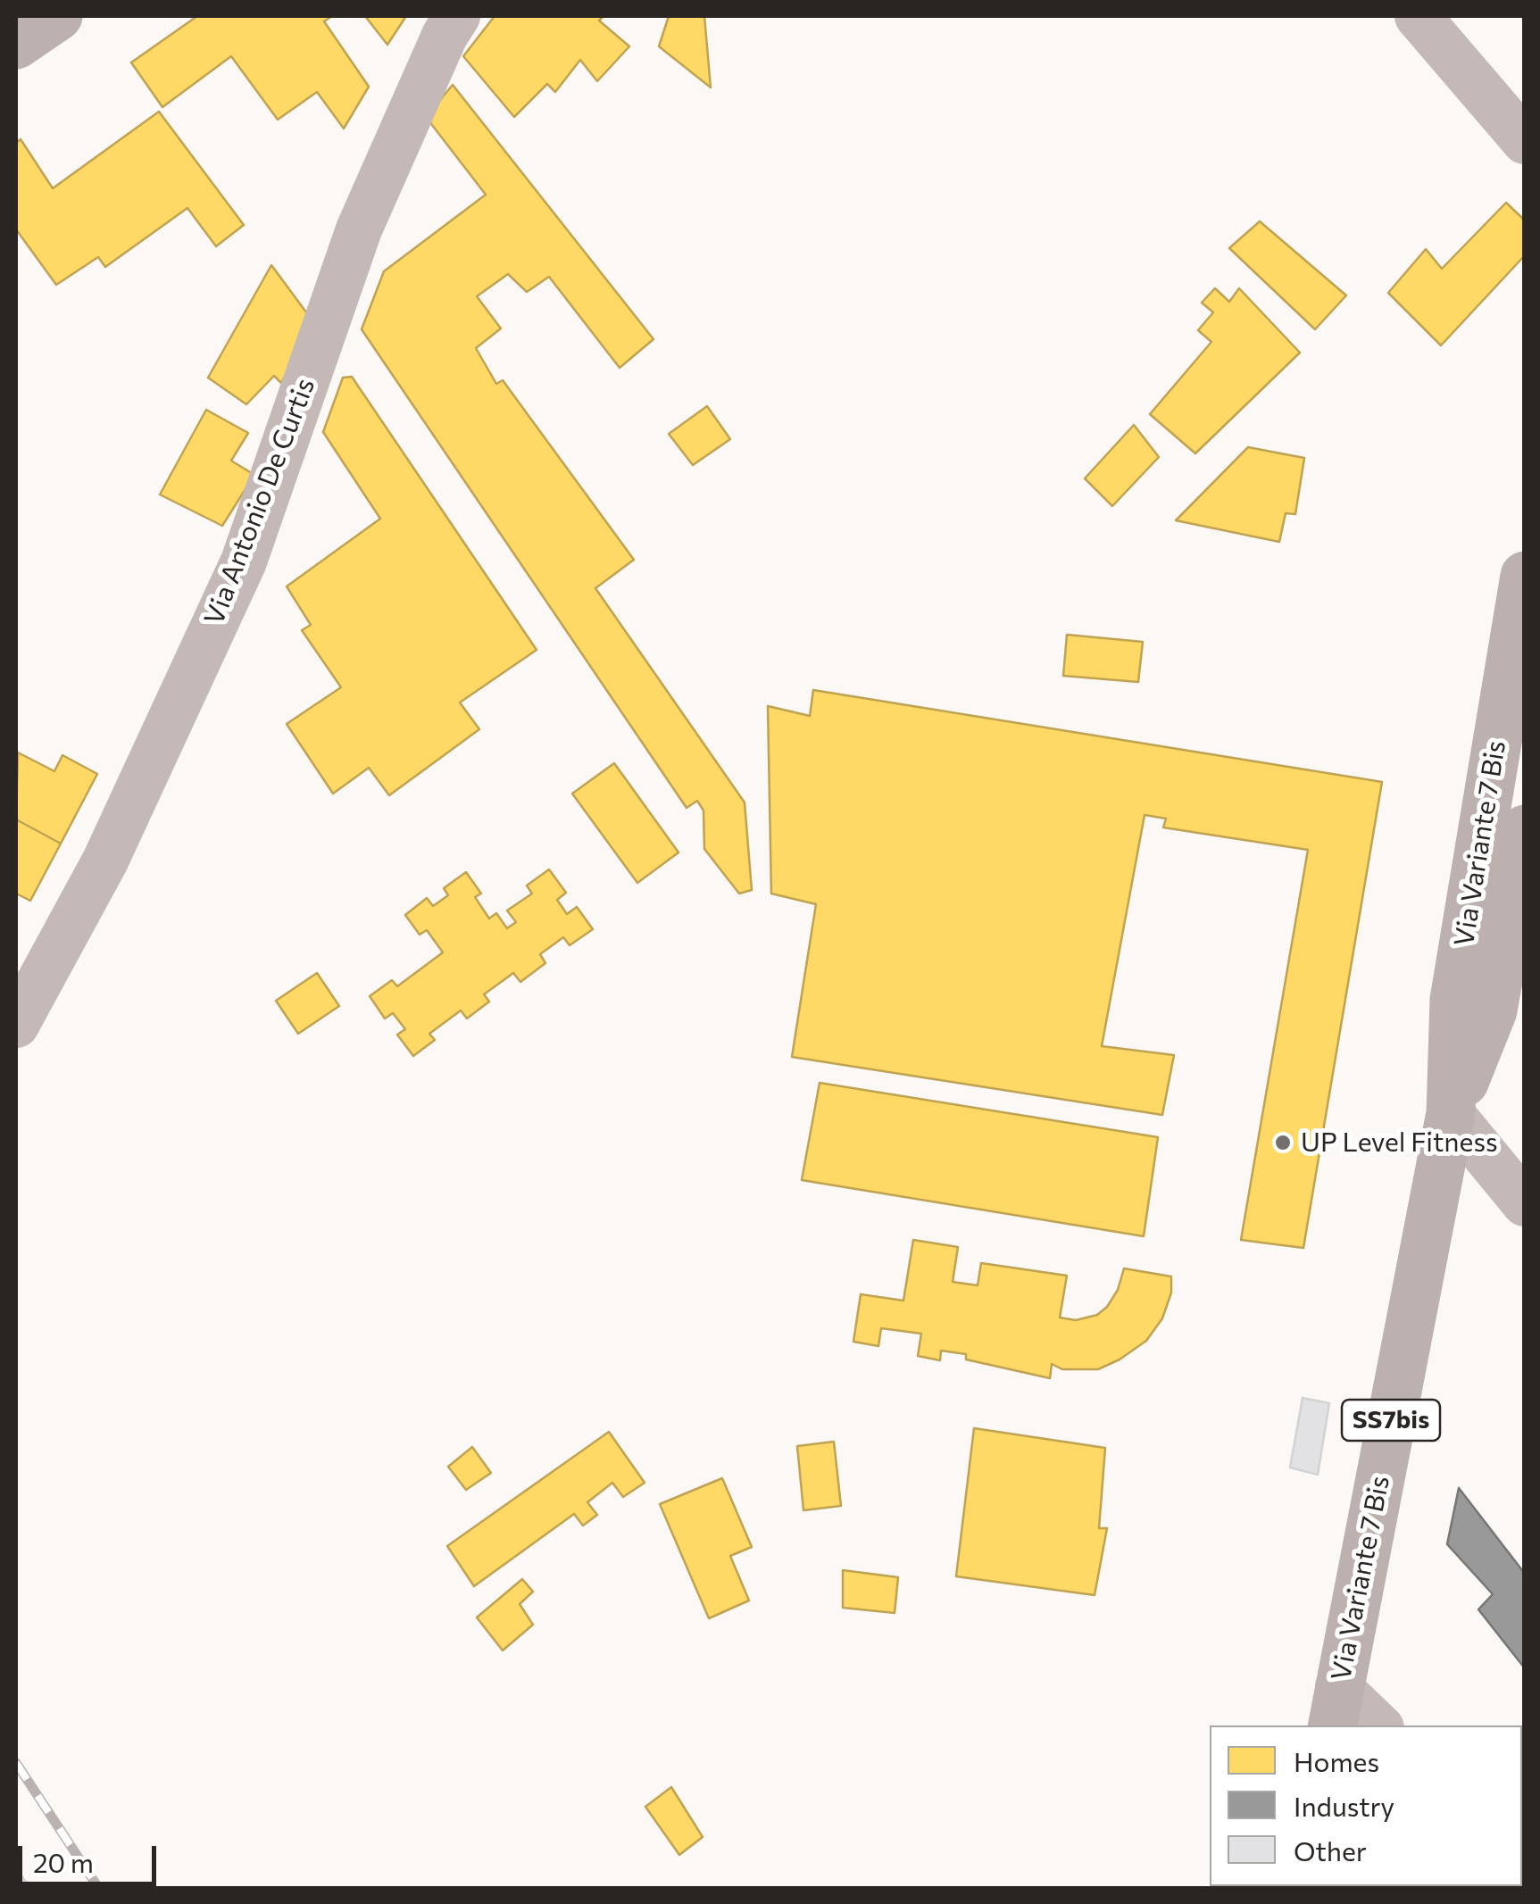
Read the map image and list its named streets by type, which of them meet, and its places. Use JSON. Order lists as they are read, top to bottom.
{
  "streets": {
    "main road": ["Via Variante 7 Bis", "SS7bis"],
    "street": ["Via Antonio De Curtis"]
  },
  "places": ["UP Level Fitness"],
  "legend": ["Homes", "Industry", "Other"],
  "scale_bar": "20 m"
}
